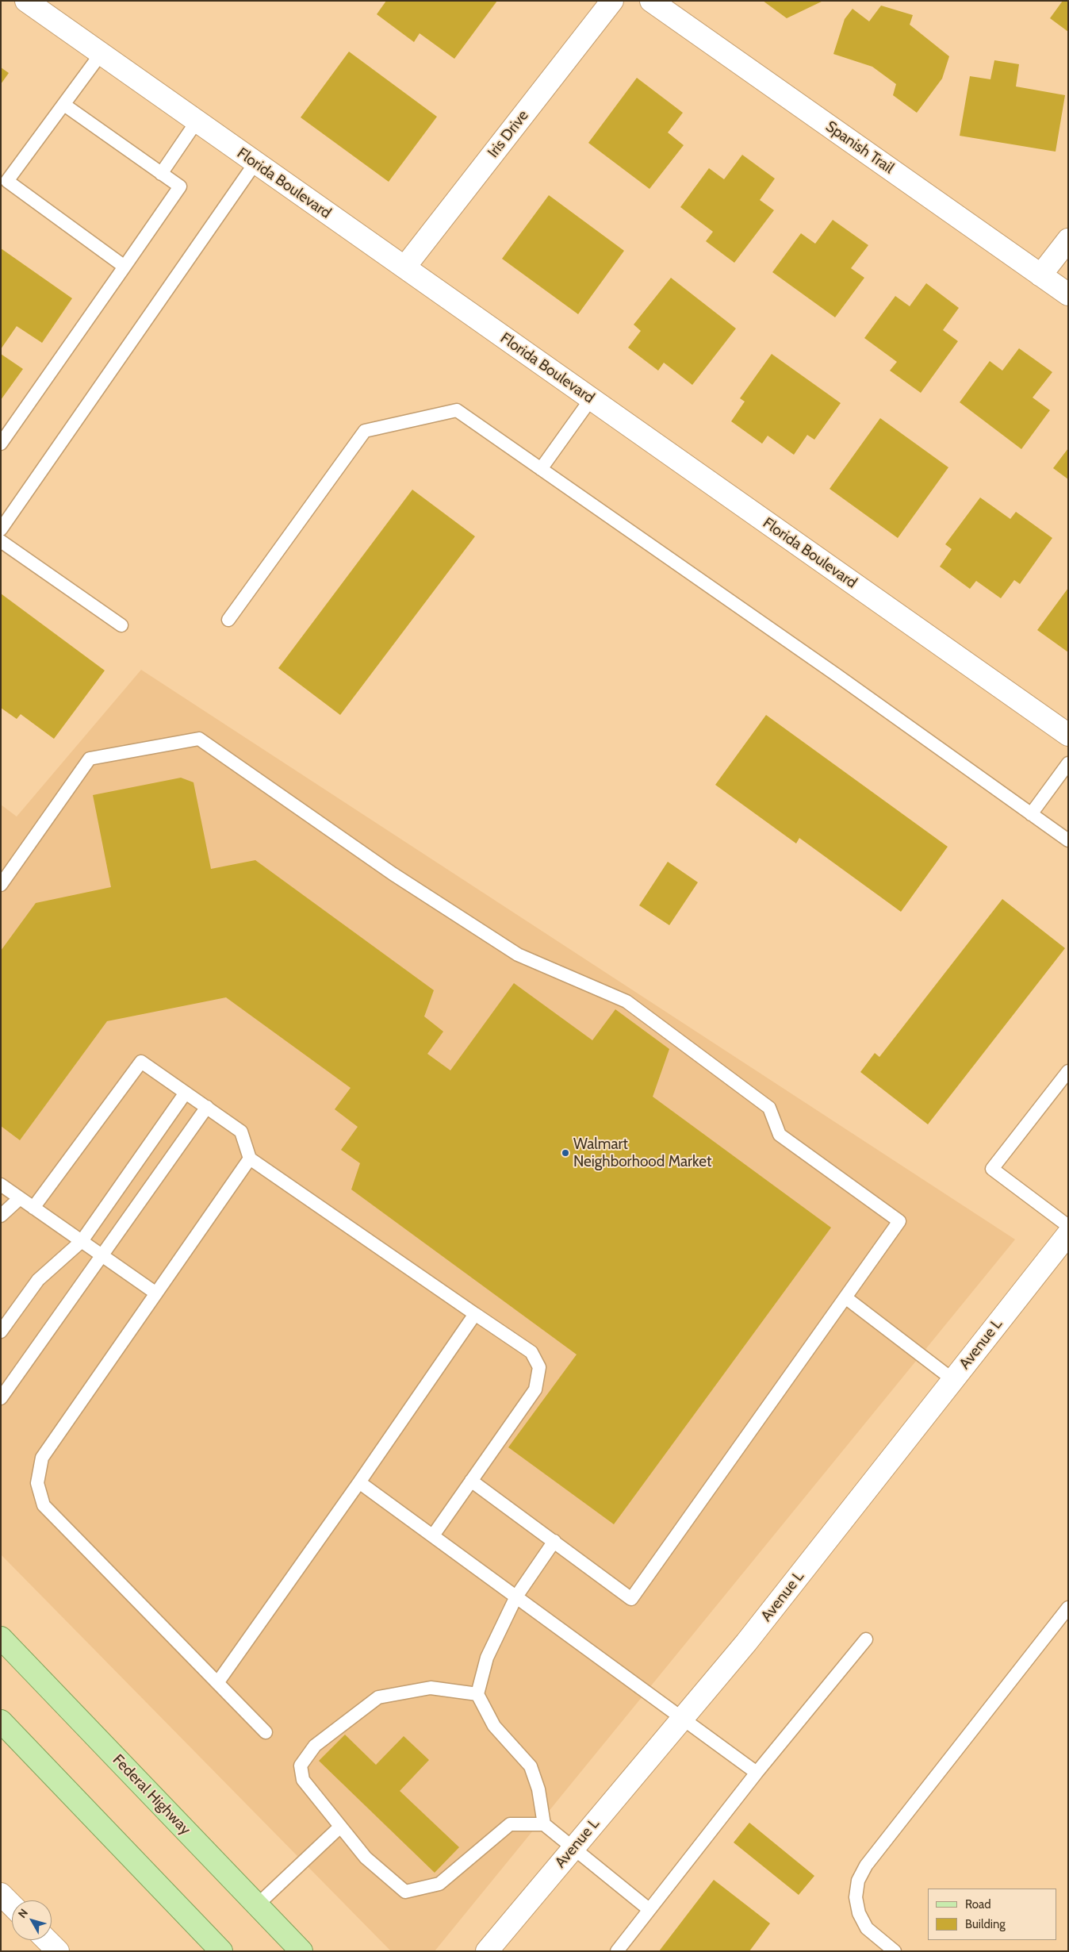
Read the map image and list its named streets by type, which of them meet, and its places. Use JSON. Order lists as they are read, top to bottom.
{
  "streets": {
    "main road": ["Federal Highway"],
    "street": [
      "Iris Drive",
      "Spanish Trail",
      "Florida Boulevard",
      "Avenue L"
    ]
  },
  "crossings": [
    ["Iris Drive", "Florida Boulevard"]
  ],
  "places": ["Walmart Neighborhood Market"],
  "legend": ["Road", "Building"],
  "north": "top left"
}
